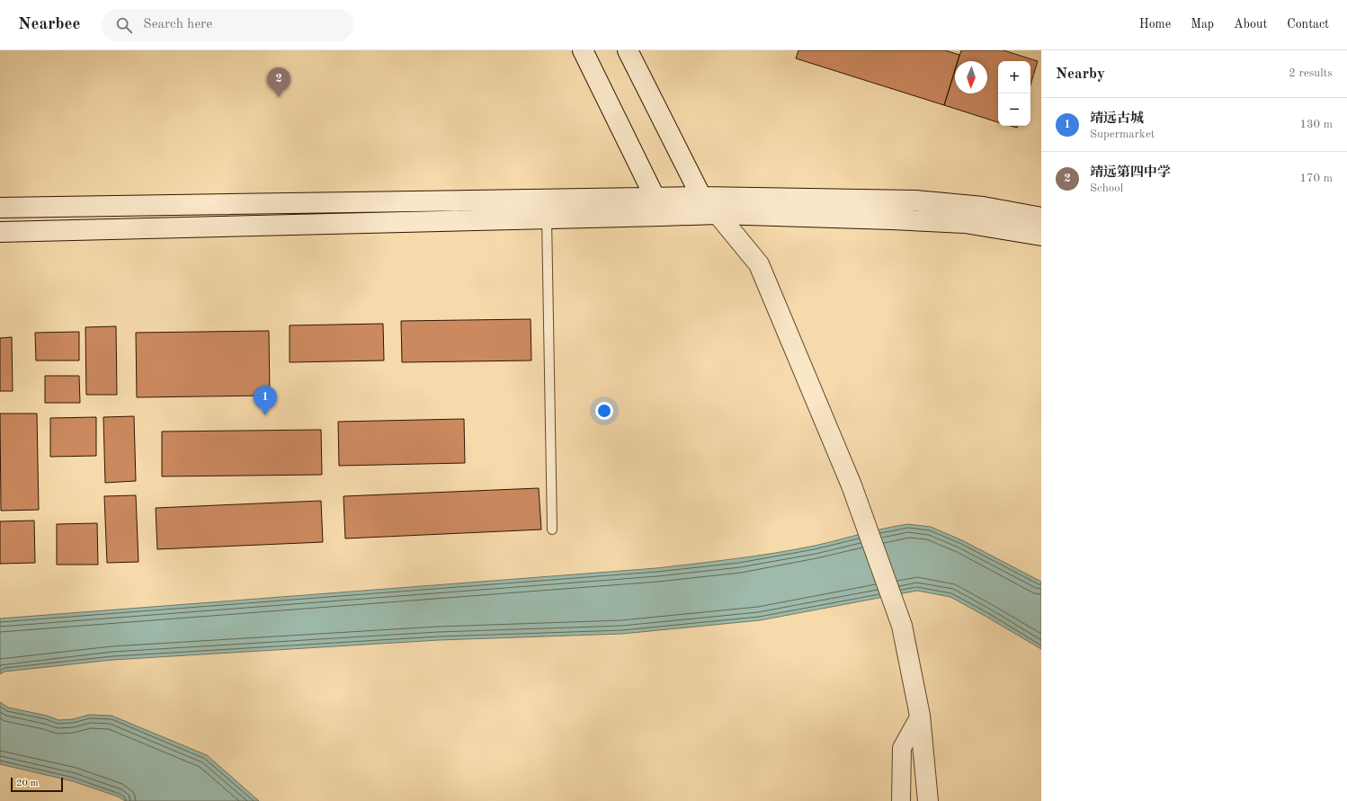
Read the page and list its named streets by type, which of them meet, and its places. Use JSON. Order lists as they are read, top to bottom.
{
  "scale_bar": "20 m",
  "north": "bottom",
  "page": {
    "header": "Nearbee",
    "search": "Search here",
    "nav": [
      "Home",
      "Map",
      "About",
      "Contact"
    ],
    "heading": ["Nearby", "2 results"],
    "map_buttons": ["+", "−"],
    "pins": ["2", "1"],
    "list": [
      {
        "mark": "1",
        "name": "靖远古城",
        "note": "Supermarket",
        "value": "130 m"
      },
      {
        "mark": "2",
        "name": "靖远第四中学",
        "note": "School",
        "value": "170 m"
      }
    ],
    "scale": "20 m"
  }
}
